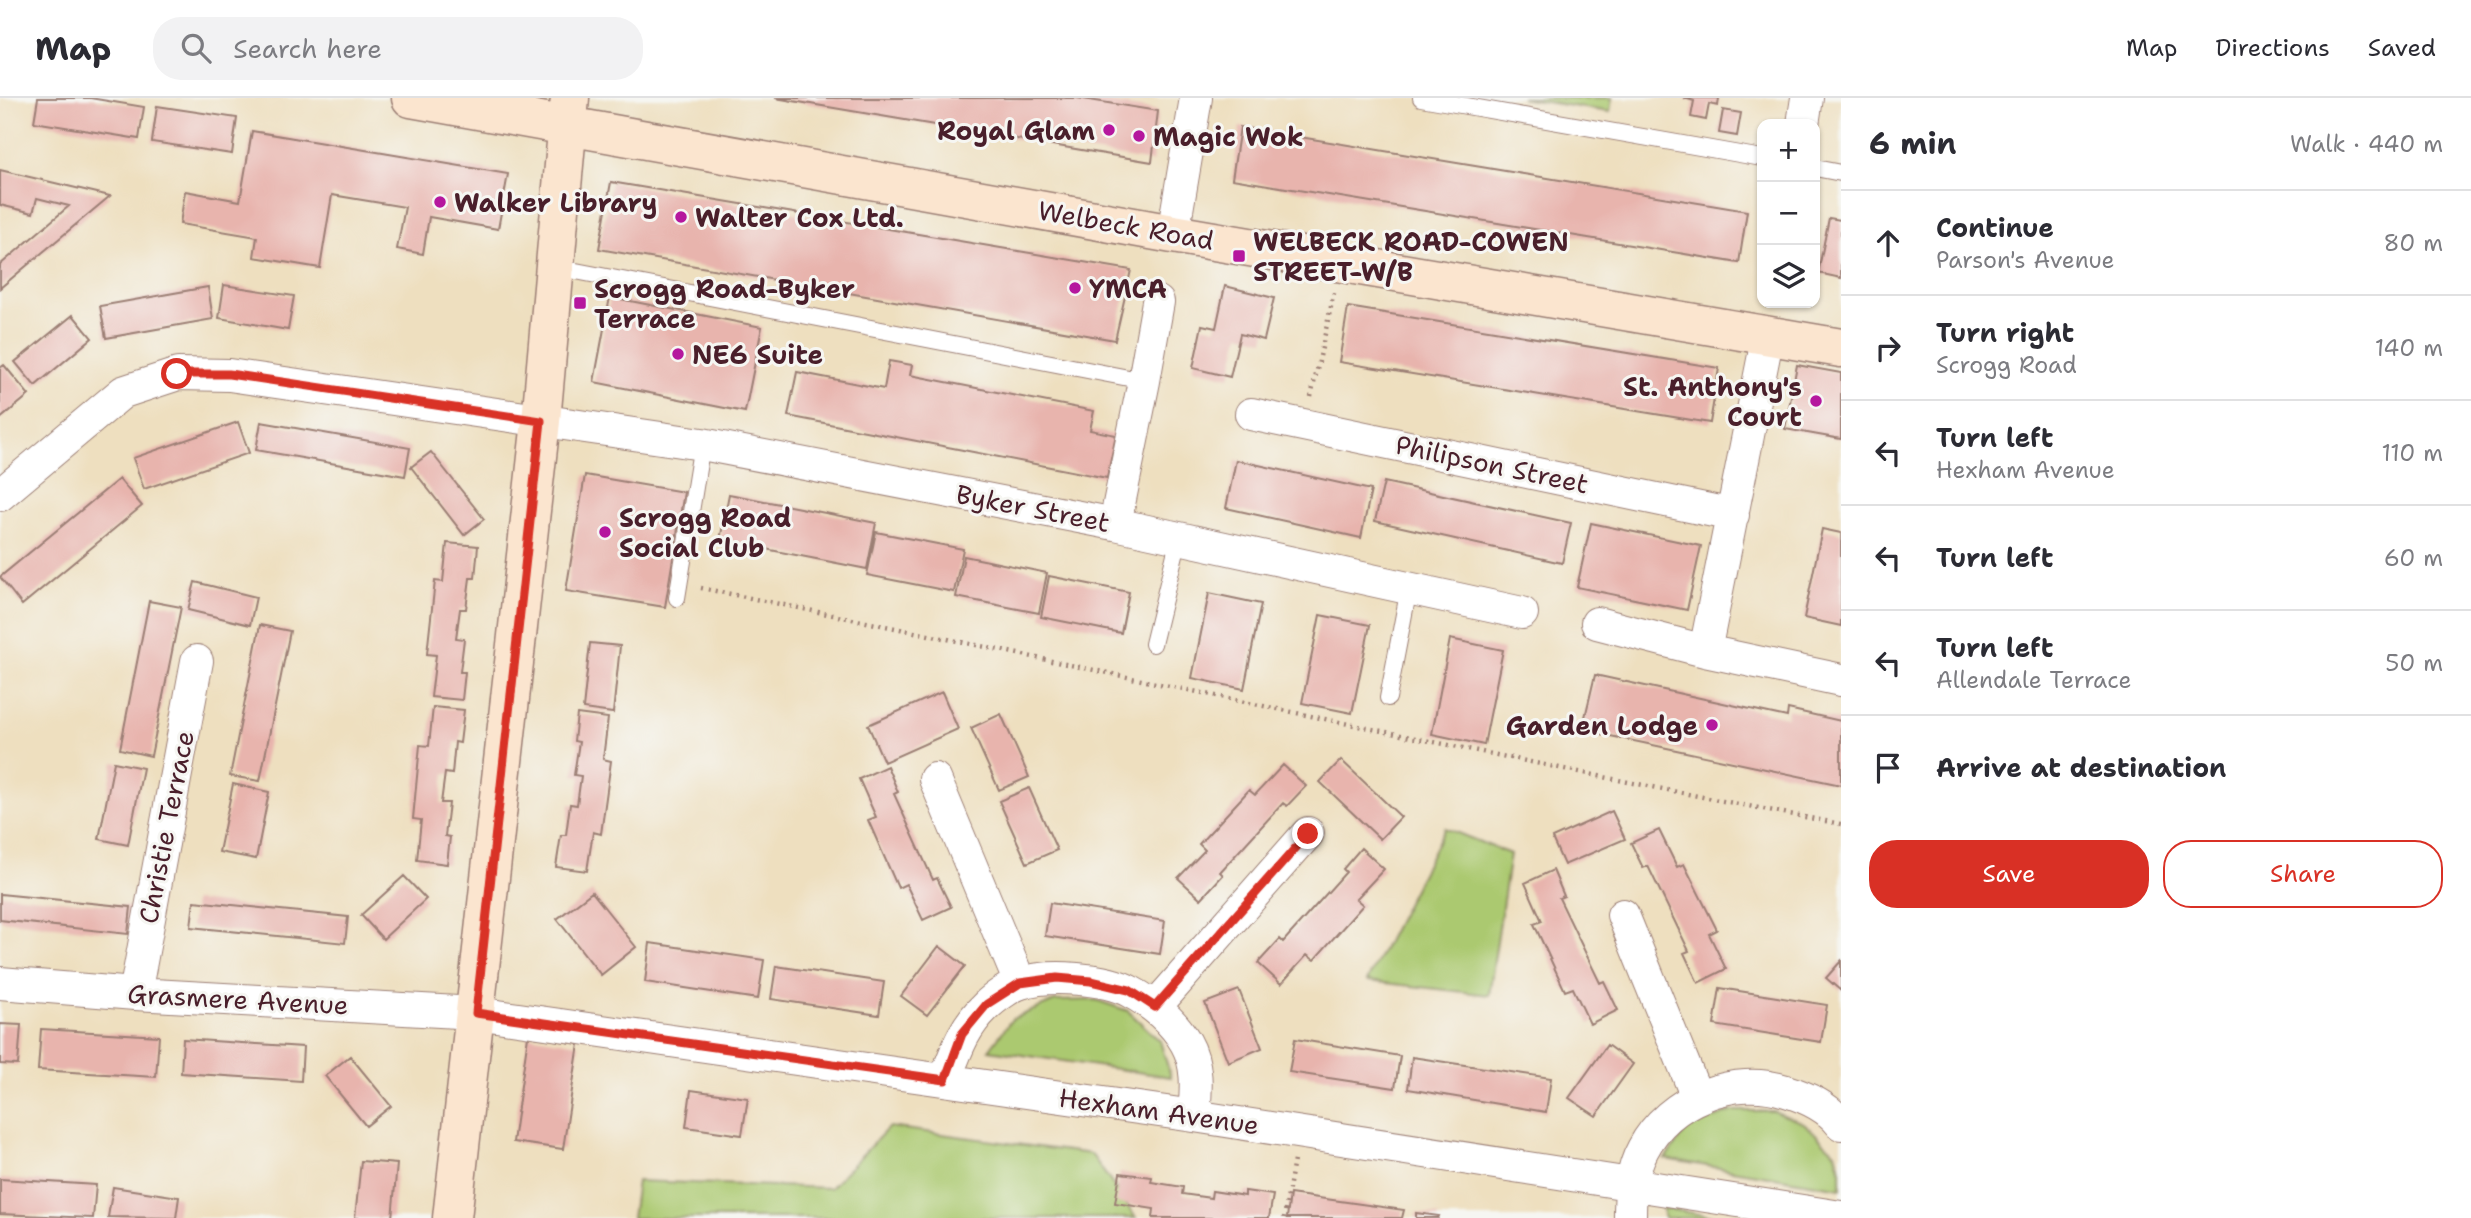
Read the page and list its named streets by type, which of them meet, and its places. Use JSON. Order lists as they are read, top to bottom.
{
  "streets": {
    "main road": ["Welbeck Road"],
    "street": [
      "Philipson Street",
      "Byker Street",
      "Christie Terrace",
      "Grasmere Avenue",
      "Hexham Avenue"
    ]
  },
  "crossings": [
    ["Christie Terrace", "Grasmere Avenue"],
    ["Grasmere Avenue", "Hexham Avenue"]
  ],
  "places": {
    "other": [
      "Royal Glam",
      "Magic Wok",
      "Walker Library",
      "Walter Cox Ltd.",
      "YMCA",
      "NE6 Suite",
      "St. Anthony's Court",
      "Scrogg Road Social Club",
      "Garden Lodge"
    ],
    "transit": ["WELBECK ROAD-COWEN STREET-W/B", "Scrogg Road-Byker Terrace"]
  },
  "page": {
    "header": "Map",
    "search": "Search here",
    "nav": ["Map", "Directions", "Saved"],
    "heading": ["6 min", "Walk · 440 m"],
    "map_buttons": ["+", "−"],
    "list": [
      ["Continue", "Parson's Avenue", "80 m"],
      ["Turn right", "Scrogg Road", "140 m"],
      ["Turn left", "Hexham Avenue", "110 m"],
      ["Turn left", "60 m"],
      ["Turn left", "Allendale Terrace", "50 m"],
      "Arrive at destination"
    ],
    "buttons": ["Save", "Share"]
  }
}
